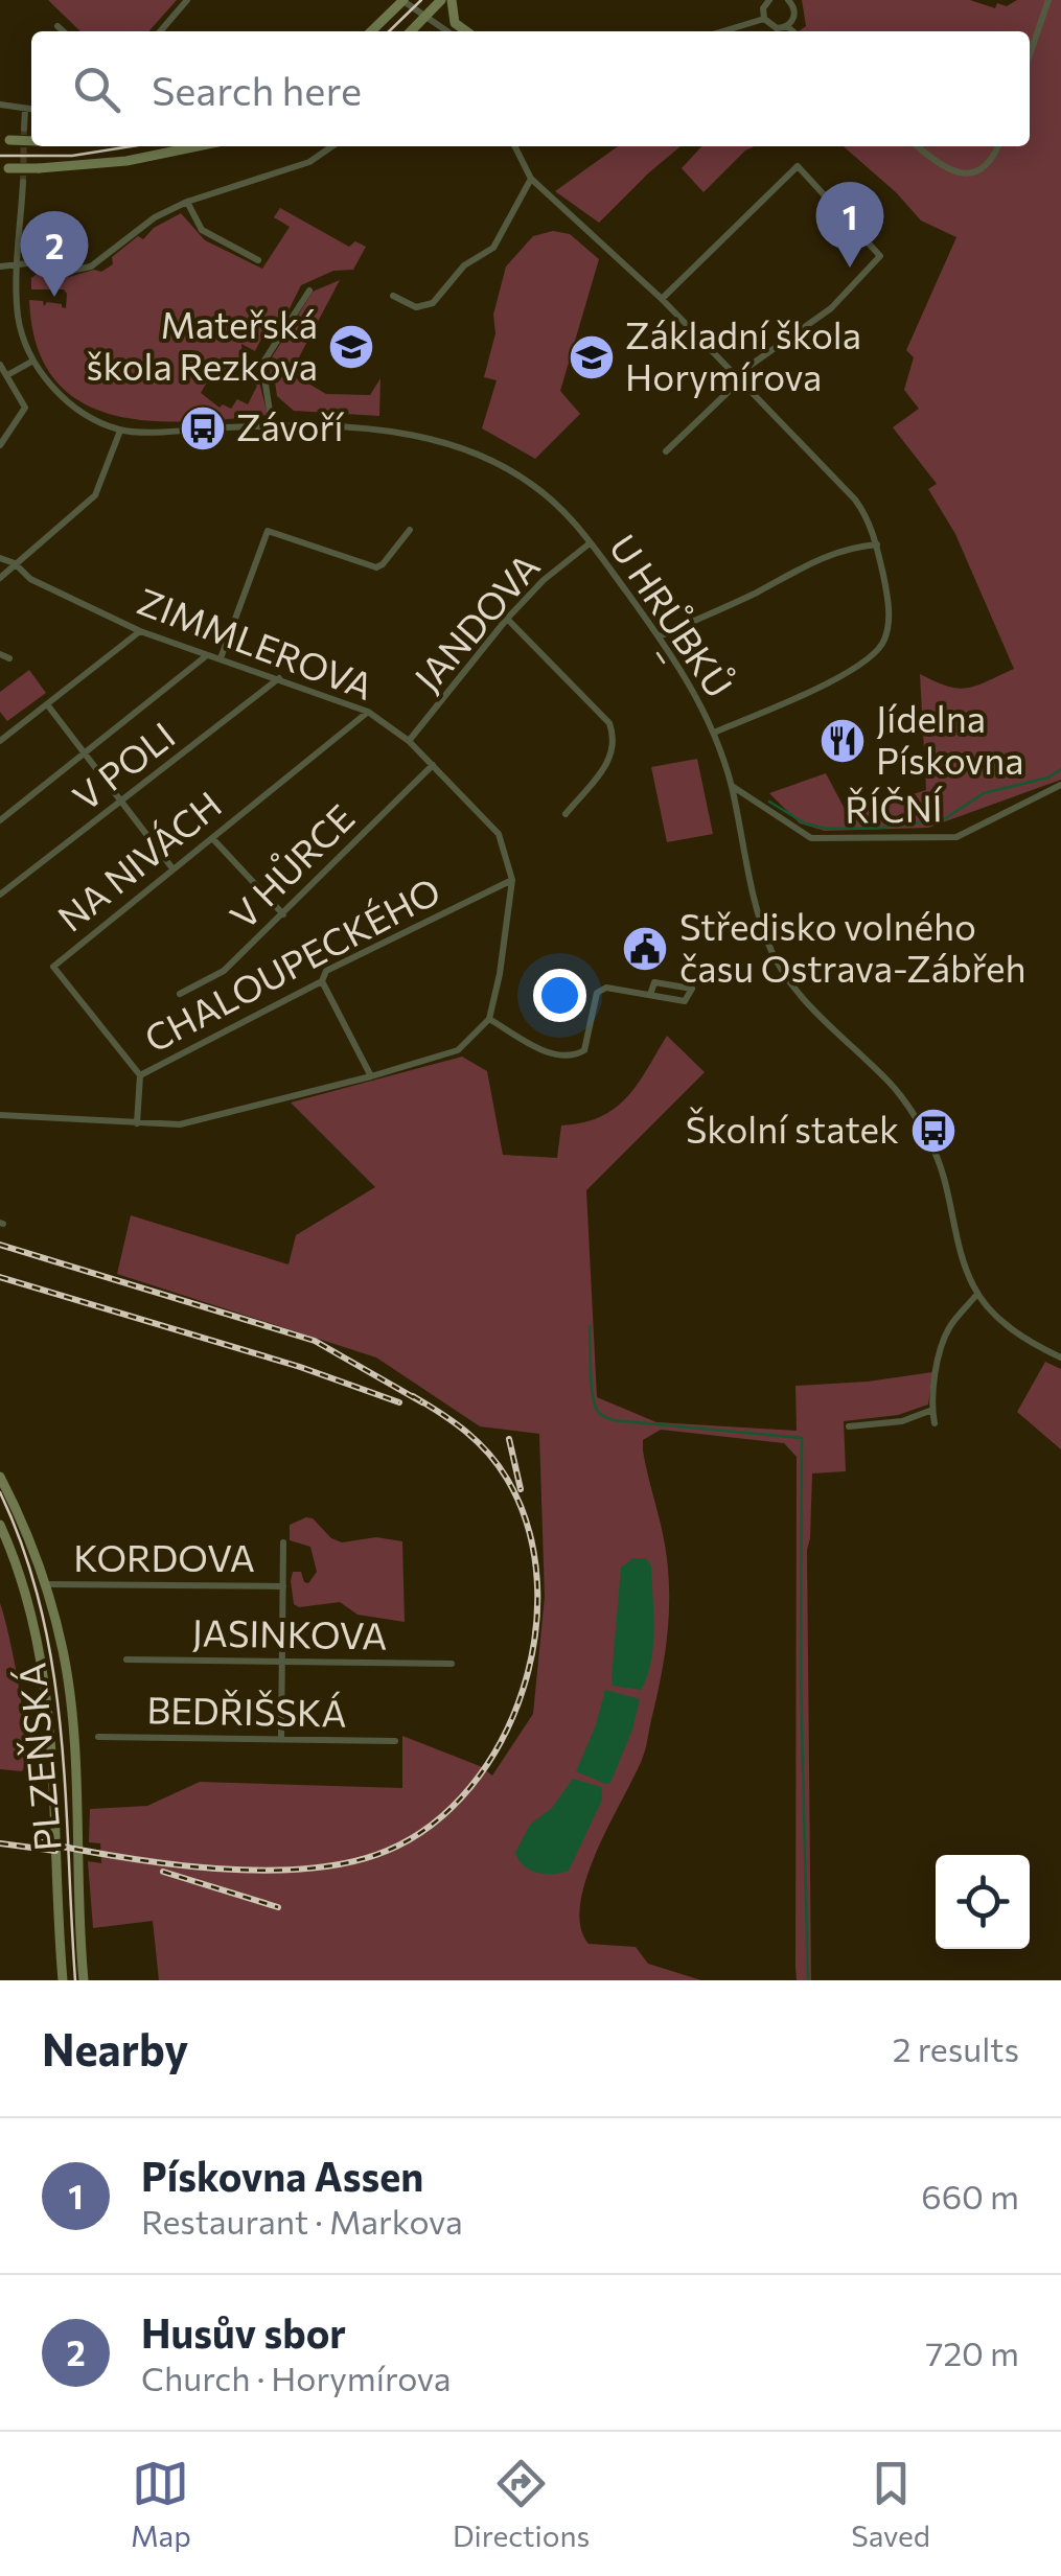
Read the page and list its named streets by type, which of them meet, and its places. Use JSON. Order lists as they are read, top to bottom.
{
  "streets": {
    "main road": ["PLZEŇSKÁ"],
    "street": [
      "U HRŮBKŮ",
      "JANDOVA",
      "ZIMMLEROVA",
      "V POLI",
      "ŘÍČNÍ",
      "NA NIVÁCH",
      "V HŮRCE",
      "CHALOUPECKÉHO",
      "KORDOVA",
      "JASINKOVA",
      "BEDŘIŠSKÁ"
    ]
  },
  "crossings": [
    ["U HRŮBKŮ", "JANDOVA"],
    ["U HRŮBKŮ", "ŘÍČNÍ"],
    ["JANDOVA", "ZIMMLEROVA"],
    ["ZIMMLEROVA", "V POLI"],
    ["ZIMMLEROVA", "NA NIVÁCH"],
    ["ZIMMLEROVA", "V HŮRCE"],
    ["ZIMMLEROVA", "CHALOUPECKÉHO"],
    ["NA NIVÁCH", "CHALOUPECKÉHO"],
    ["KORDOVA", "PLZEŇSKÁ"]
  ],
  "places": {
    "school or university": ["Mateřská škola Rezkova", "Základní škola Horymírova"],
    "bus stop": ["Závoří", "Školní statek"],
    "restaurant": ["Jídelna Pískovna"],
    "public building": ["Středisko volného času Ostrava-Zábřeh"]
  },
  "page": {
    "search": "Search here",
    "pins": ["1", "2"],
    "heading": ["Nearby", "2 results"],
    "list": [
      {
        "mark": "1",
        "name": "Pískovna Assen",
        "note": "Restaurant · Markova",
        "value": "660 m"
      },
      {
        "mark": "2",
        "name": "Husův sbor",
        "note": "Church · Horymírova",
        "value": "720 m"
      }
    ],
    "nav": ["Map", "Directions", "Saved"]
  }
}
